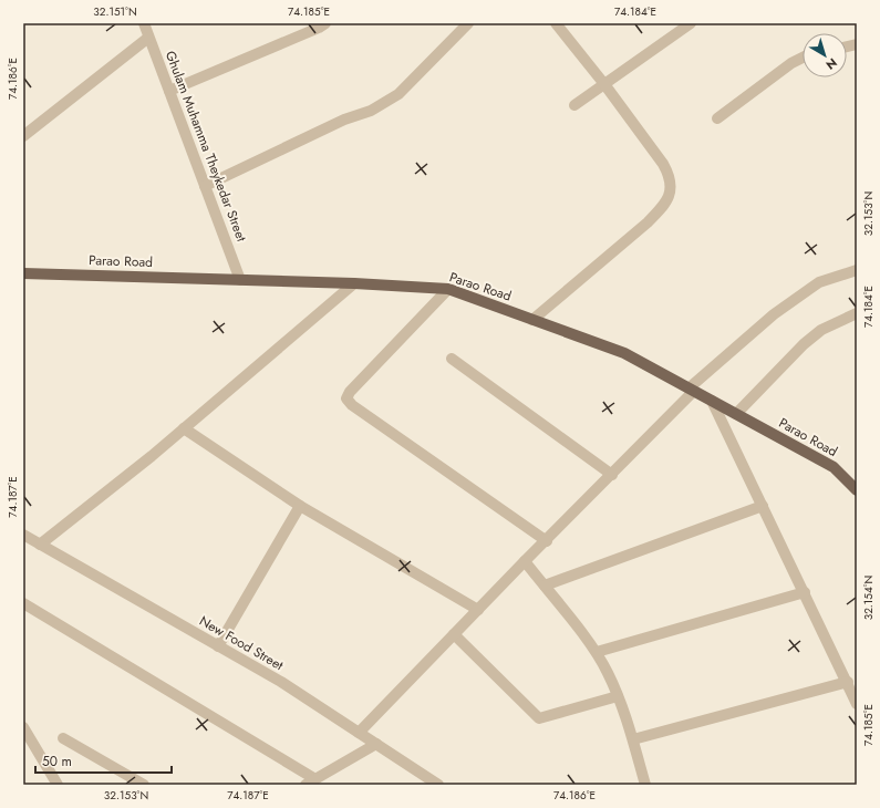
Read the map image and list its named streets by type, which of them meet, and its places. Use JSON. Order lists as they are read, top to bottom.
{
  "streets": {
    "main road": ["Parao Road"],
    "street": ["Ghulam Muhamma Theykedar Street", "New Food Street"]
  },
  "crossings": [
    ["Ghulam Muhamma Theykedar Street", "Parao Road"]
  ],
  "scale_bar": "50 m",
  "north": "bottom right",
  "coordinates": [
    "32.151°N",
    "74.185°E",
    "74.184°E",
    "74.186°E",
    "32.153°N",
    "74.187°E",
    "32.154°N"
  ]
}
